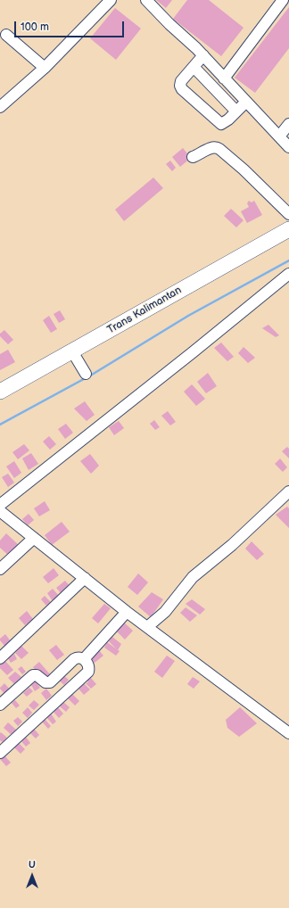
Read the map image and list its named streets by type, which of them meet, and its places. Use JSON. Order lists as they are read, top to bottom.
{
  "streets": {
    "highway": ["Trans Kalimantan"]
  },
  "scale_bar": "100 m",
  "north": "top"
}
